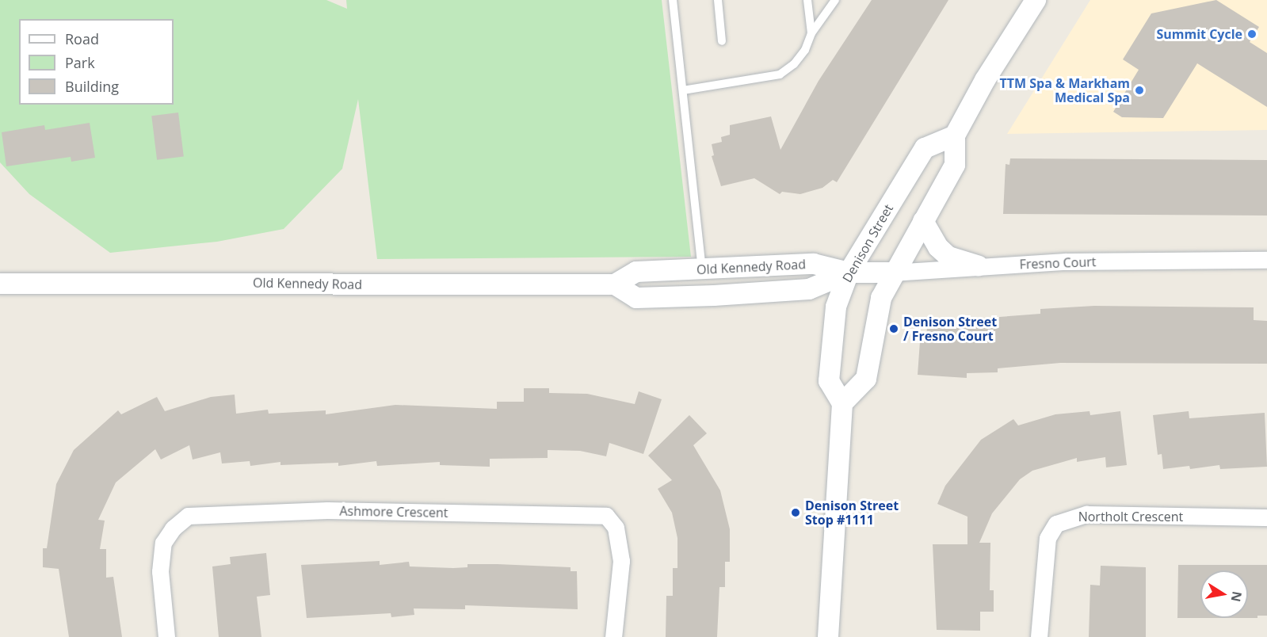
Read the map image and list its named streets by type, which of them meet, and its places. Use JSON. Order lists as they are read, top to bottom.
{
  "streets": {
    "street": [
      "Denison Street",
      "Fresno Court",
      "Old Kennedy Road",
      "Ashmore Crescent",
      "Northolt Crescent"
    ]
  },
  "crossings": [
    ["Denison Street", "Fresno Court"],
    ["Denison Street", "Old Kennedy Road"],
    ["Fresno Court", "Old Kennedy Road"]
  ],
  "places": [
    "Summit Cycle",
    "TTM Spa & Markham Medical Spa",
    "Denison Street / Fresno Court",
    "Denison Street Stop #1111"
  ],
  "legend": ["Road", "Park", "Building"],
  "north": "right"
}
